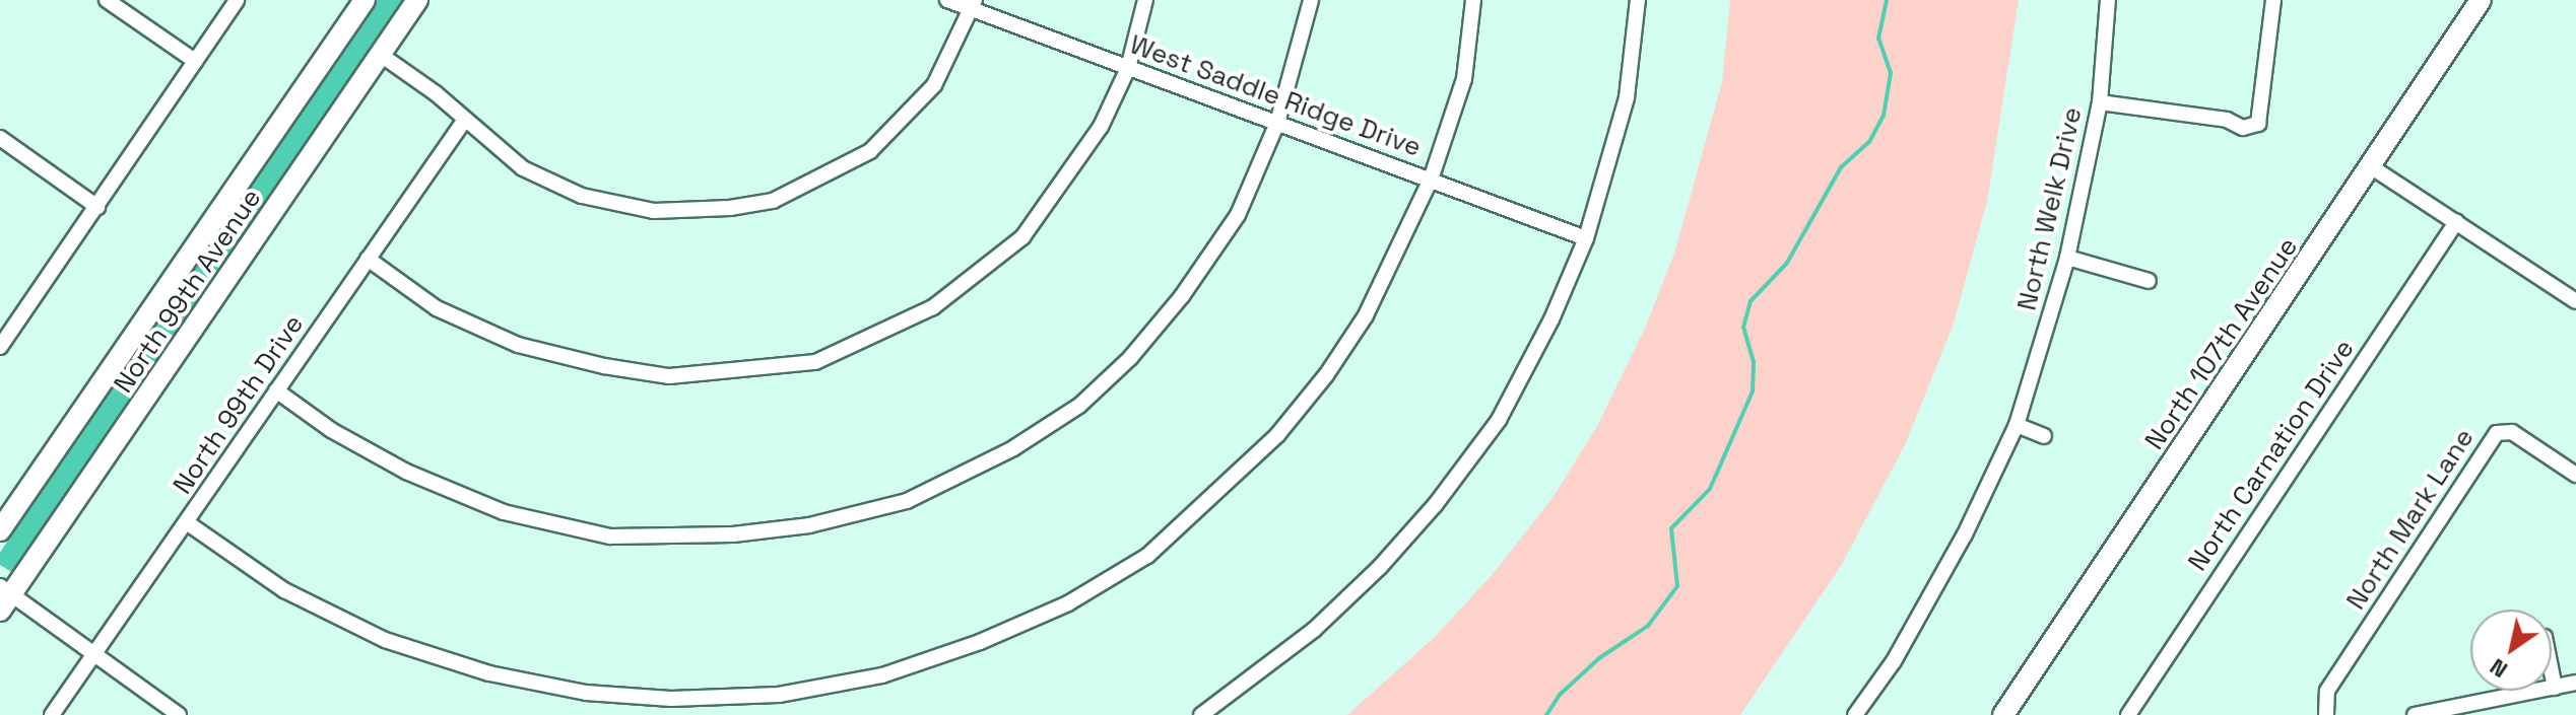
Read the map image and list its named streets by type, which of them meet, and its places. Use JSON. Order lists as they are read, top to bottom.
{
  "streets": {
    "main road": ["North 99th Avenue", "North 107th Avenue"],
    "street": [
      "West Saddle Ridge Drive",
      "North Welk Drive",
      "North 99th Drive",
      "North Carnation Drive",
      "North Mark Lane"
    ]
  },
  "north": "bottom left"
}
